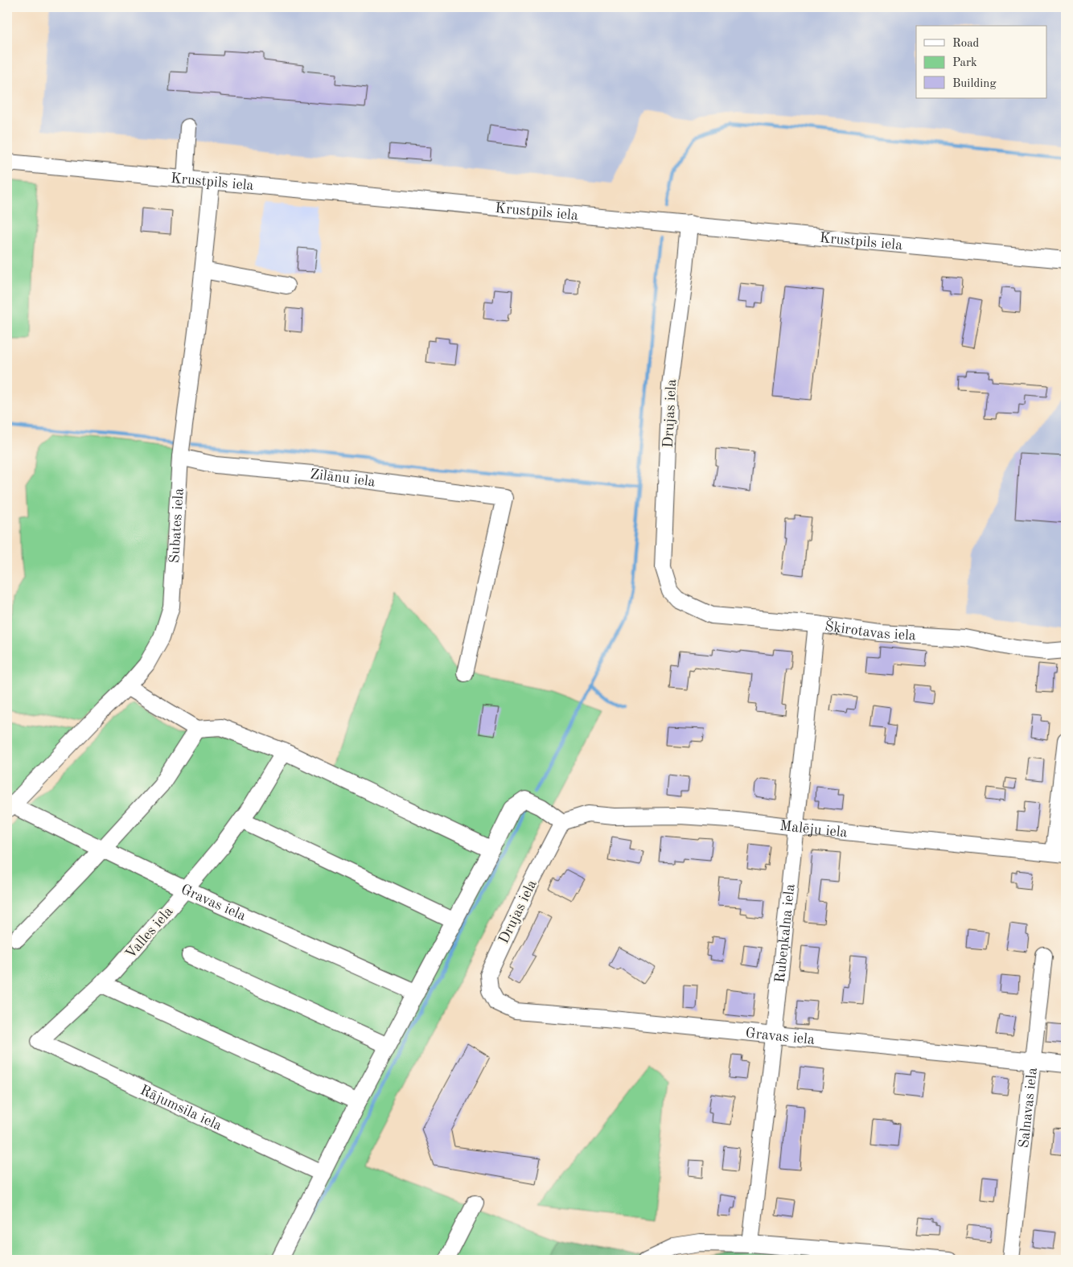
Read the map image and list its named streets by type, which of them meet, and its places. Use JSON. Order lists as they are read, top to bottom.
{
  "streets": {
    "street": [
      "Krustpils iela",
      "Drujas iela",
      "Zilānu iela",
      "Subates iela",
      "Šķirotavas iela",
      "Malēju iela",
      "Gravas iela",
      "Valles iela",
      "Rubeņkalna iela",
      "Rājumsila iela",
      "Salnavas iela"
    ]
  },
  "crossings": [
    ["Krustpils iela", "Drujas iela"],
    ["Krustpils iela", "Subates iela"],
    ["Drujas iela", "Šķirotavas iela"],
    ["Drujas iela", "Malēju iela"],
    ["Drujas iela", "Gravas iela"],
    ["Zilānu iela", "Subates iela"],
    ["Subates iela", "Gravas iela"],
    ["Šķirotavas iela", "Rubeņkalna iela"],
    ["Malēju iela", "Rubeņkalna iela"],
    ["Gravas iela", "Valles iela"],
    ["Gravas iela", "Rubeņkalna iela"],
    ["Gravas iela", "Salnavas iela"],
    ["Valles iela", "Rājumsila iela"]
  ],
  "legend": ["Road", "Park", "Building"]
}
